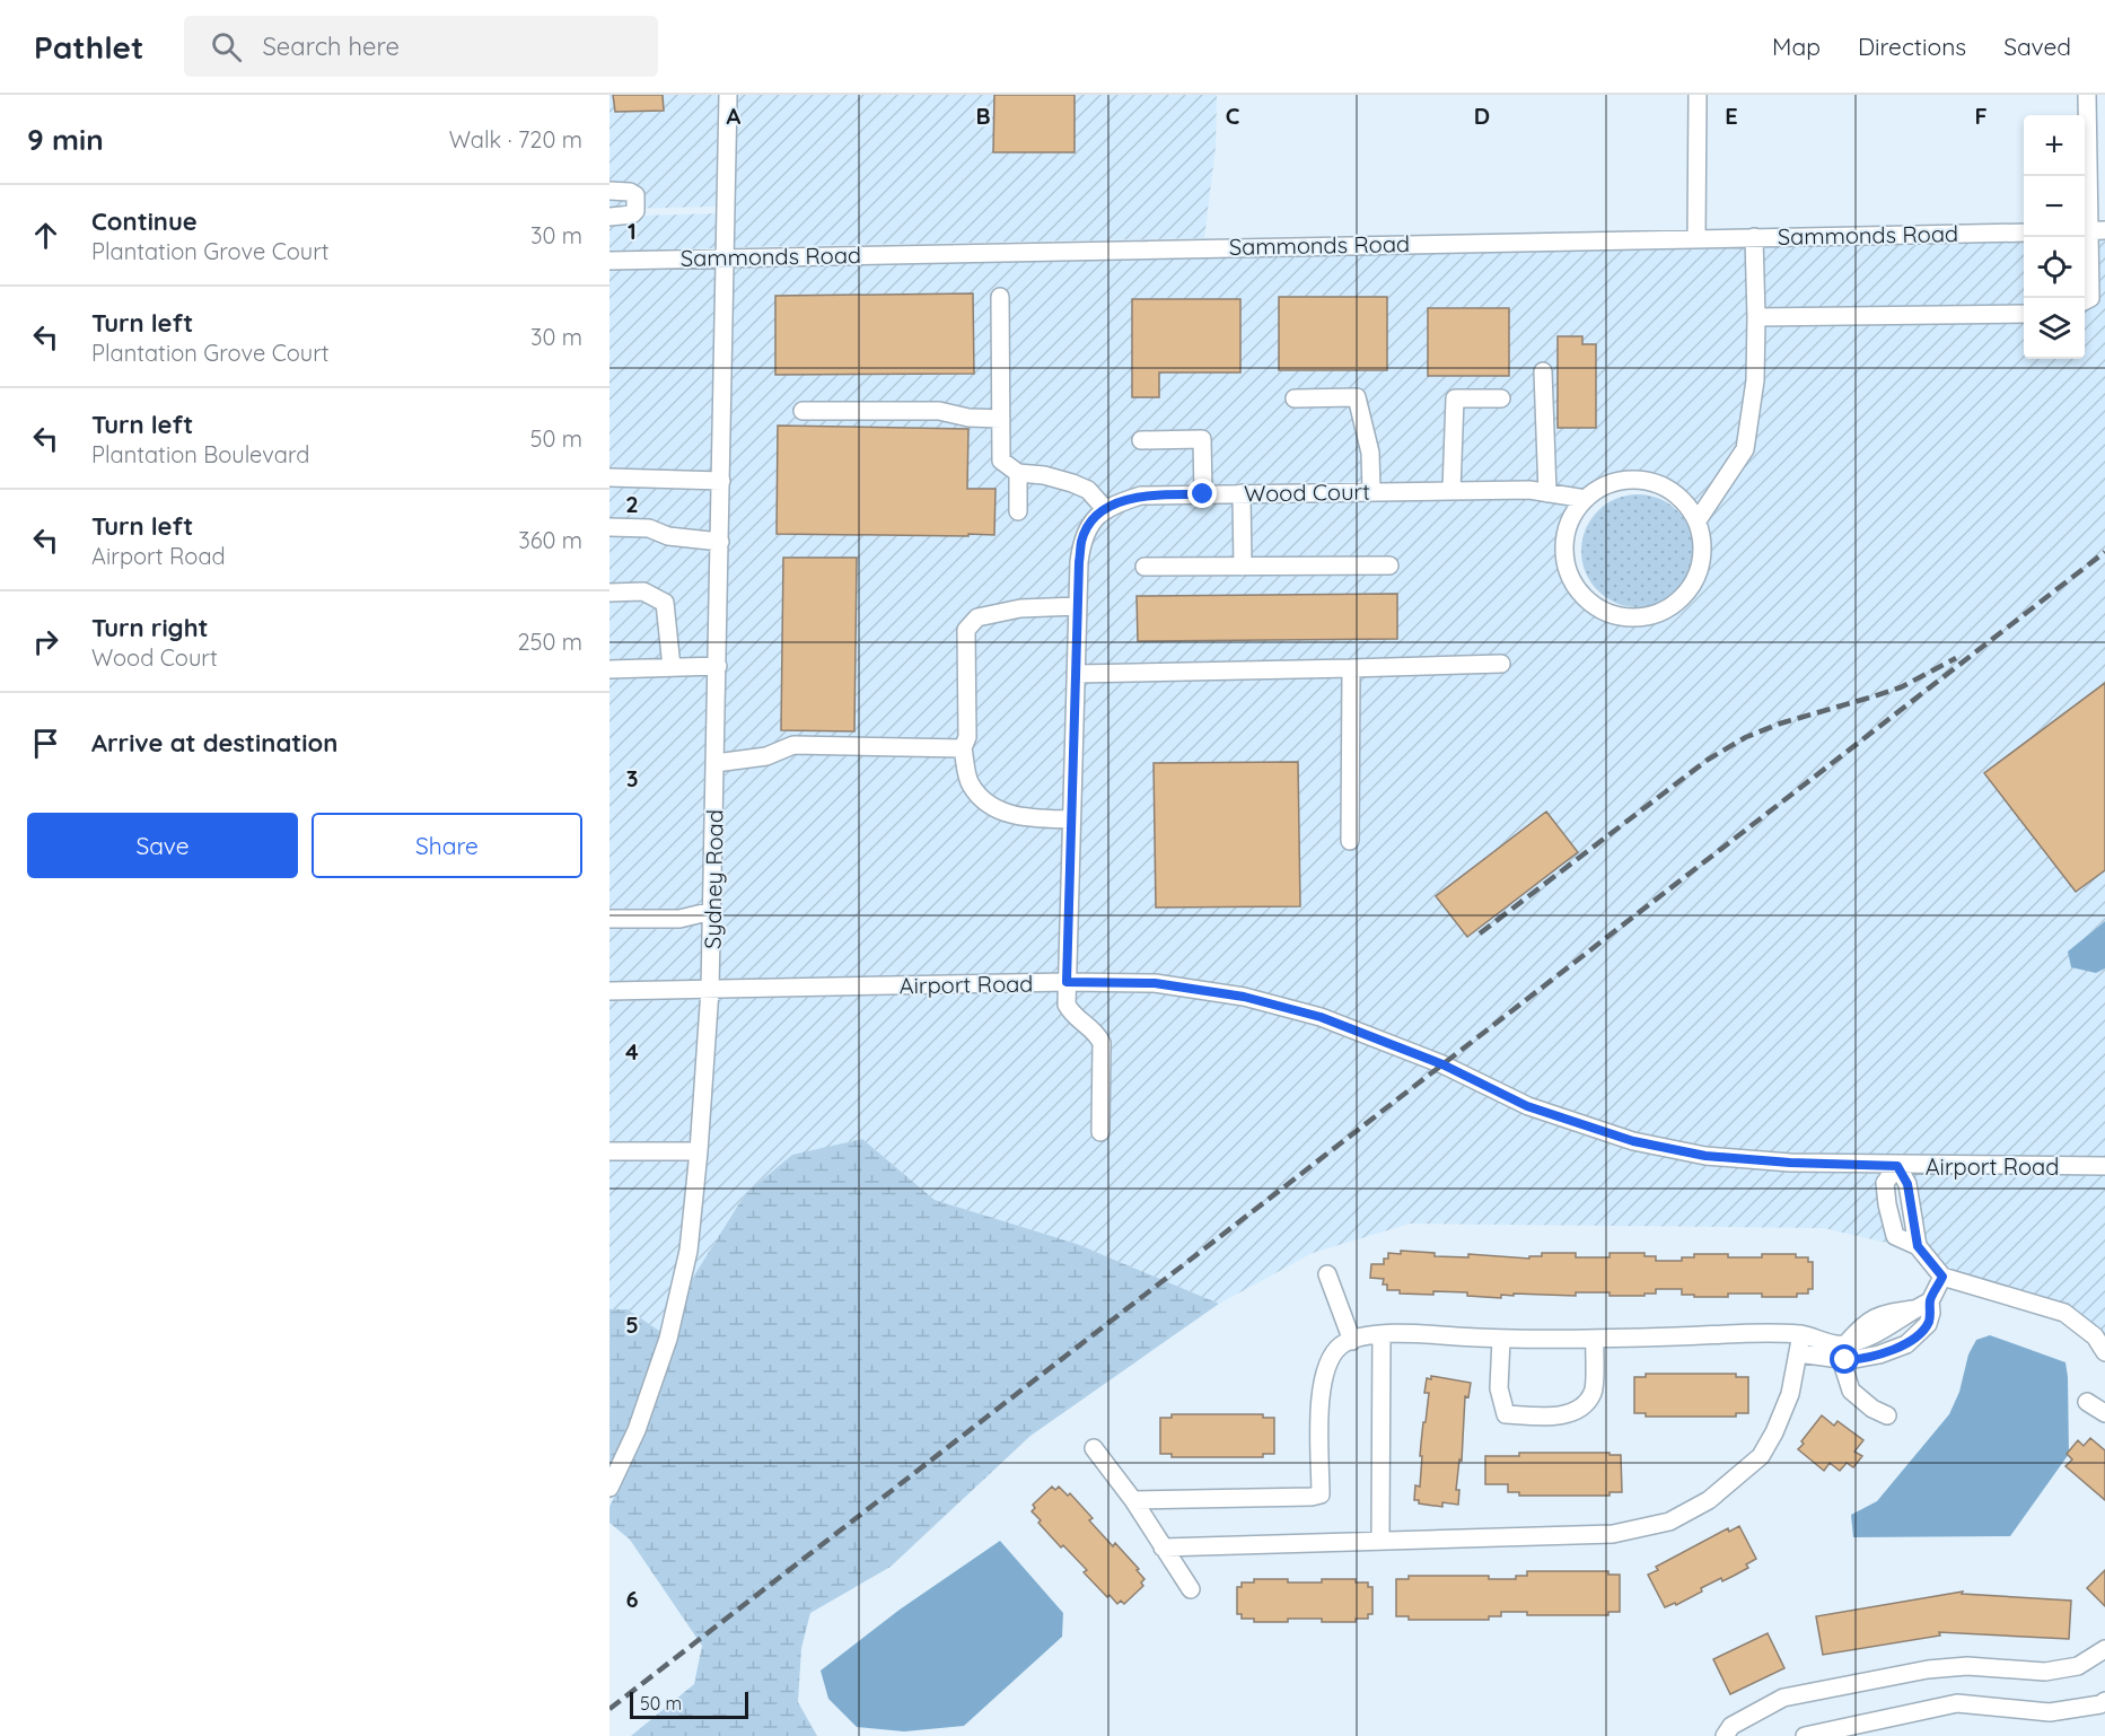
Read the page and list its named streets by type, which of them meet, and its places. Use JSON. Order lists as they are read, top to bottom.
{
  "streets": {
    "street": [
      "Sammonds Road",
      "Wood Court",
      "Sydney Road",
      "Airport Road"
    ]
  },
  "crossings": [
    ["Sammonds Road", "Sydney Road"],
    ["Wood Court", "Airport Road"],
    ["Sydney Road", "Airport Road"]
  ],
  "scale_bar": "50 m",
  "page": {
    "header": "Pathlet",
    "search": "Search here",
    "nav": ["Map", "Directions", "Saved"],
    "heading": ["9 min", "Walk · 720 m"],
    "map_buttons": ["+", "−"],
    "list": [
      ["Continue", "Plantation Grove Court", "30 m"],
      ["Turn left", "Plantation Grove Court", "30 m"],
      ["Turn left", "Plantation Boulevard", "50 m"],
      ["Turn left", "Airport Road", "360 m"],
      ["Turn right", "Wood Court", "250 m"],
      "Arrive at destination"
    ],
    "buttons": ["Save", "Share"],
    "scale": "50 m"
  },
  "grid": {
    "columns": [
      "A",
      "B",
      "C",
      "D",
      "E",
      "F"
    ],
    "rows": [
      "1",
      "2",
      "3",
      "4",
      "5",
      "6"
    ]
  }
}
